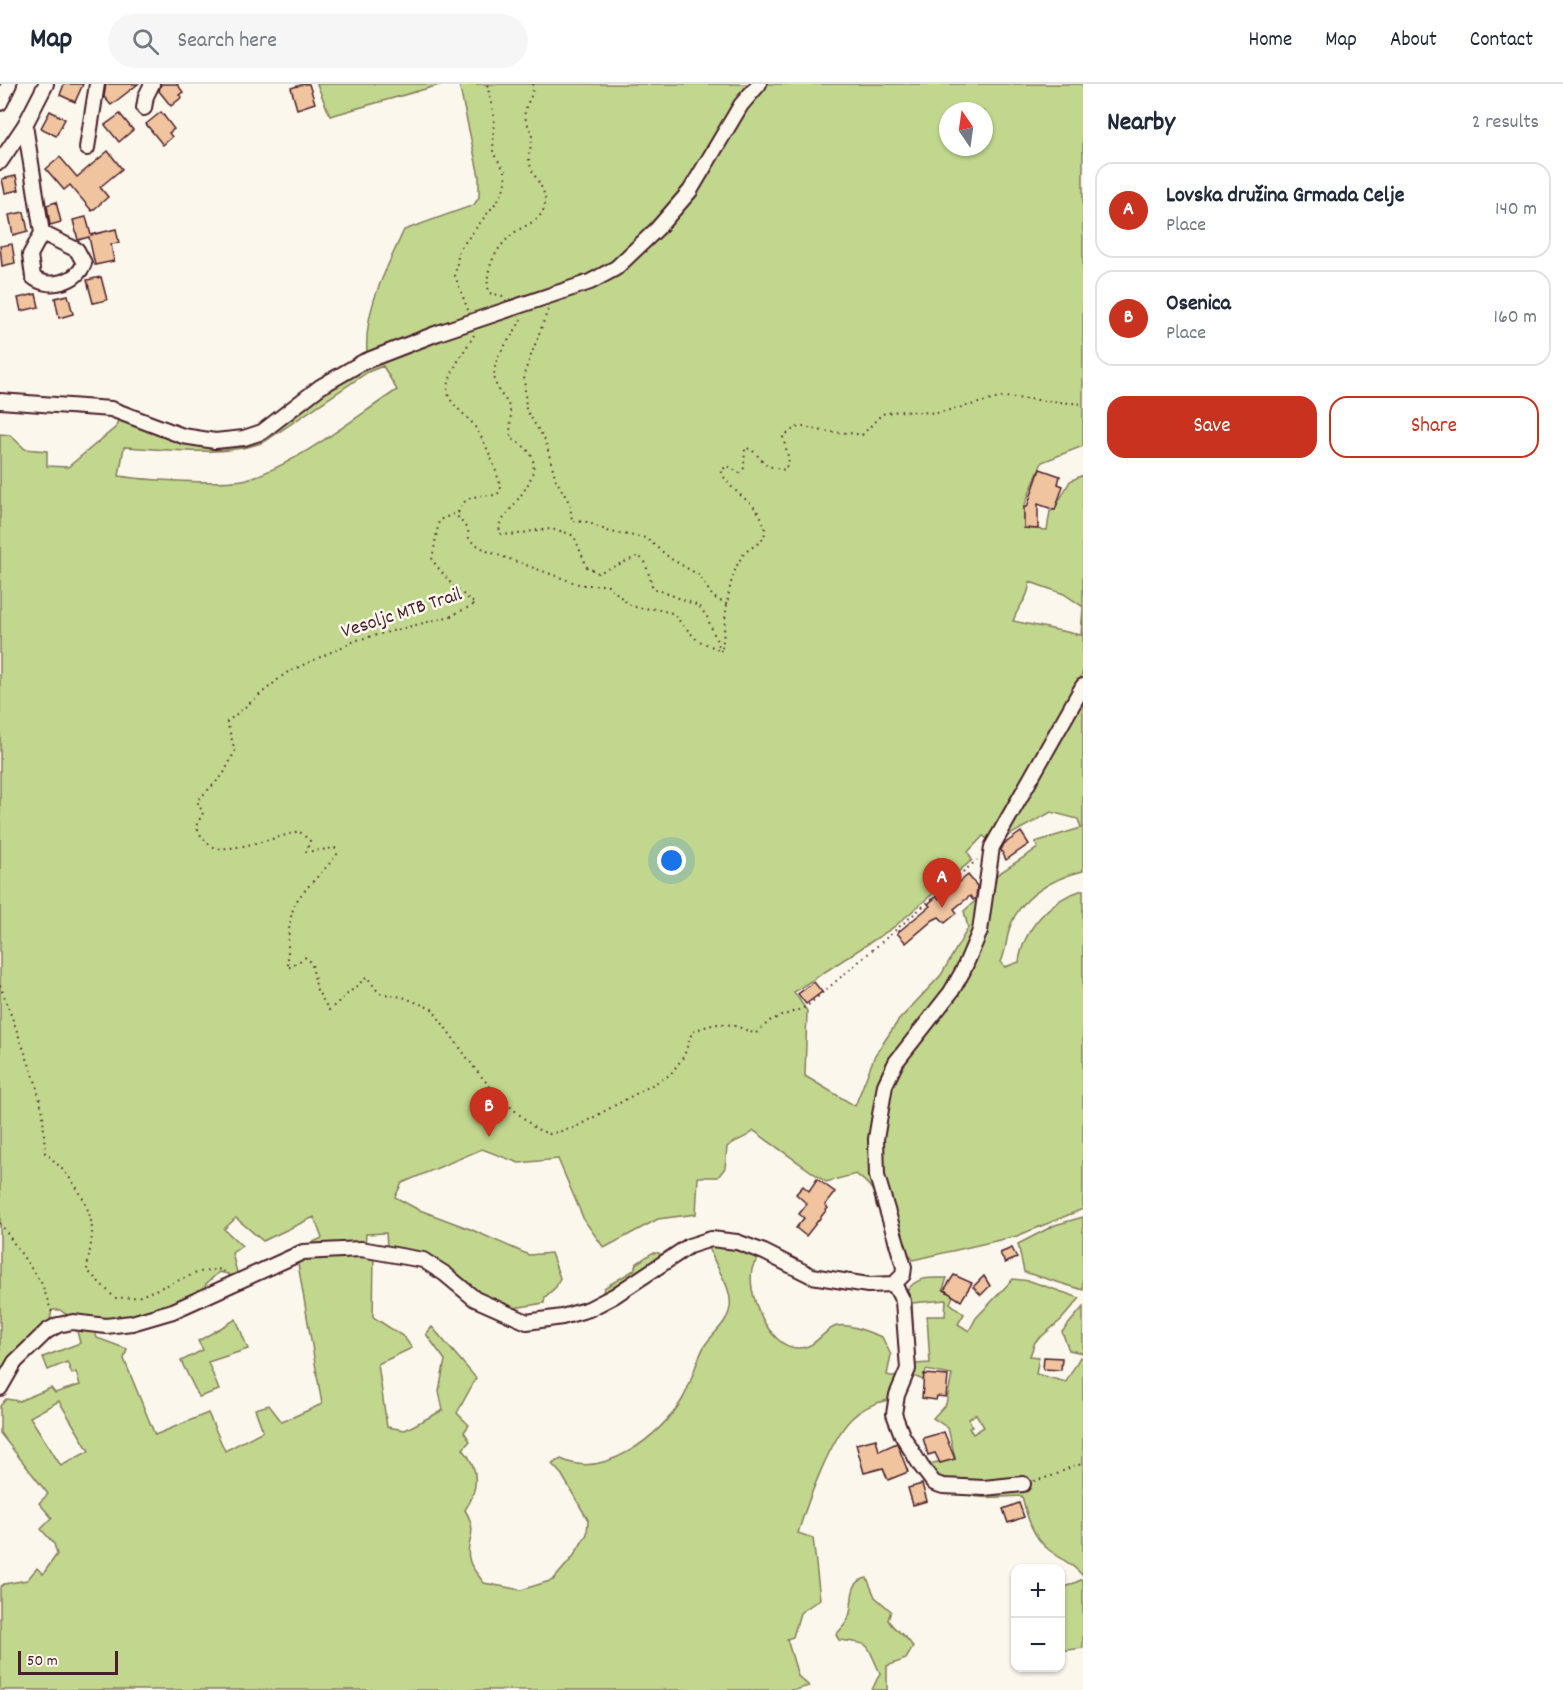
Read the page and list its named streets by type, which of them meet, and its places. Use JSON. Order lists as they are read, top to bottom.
{
  "streets": {
    "path": ["Vesoljc MTB Trail"]
  },
  "scale_bar": "50 m",
  "north": "top",
  "page": {
    "header": "Map",
    "search": "Search here",
    "nav": [
      "Home",
      "Map",
      "About",
      "Contact"
    ],
    "heading": ["Nearby", "2 results"],
    "list": [
      {
        "mark": "A",
        "name": "Lovska družina Grmada Celje",
        "note": "Place",
        "value": "140 m"
      },
      {
        "mark": "B",
        "name": "Osenica",
        "note": "Place",
        "value": "160 m"
      }
    ],
    "buttons": ["Save", "Share"],
    "pins": ["A", "B"],
    "map_buttons": ["+", "−"],
    "scale": "50 m"
  }
}
